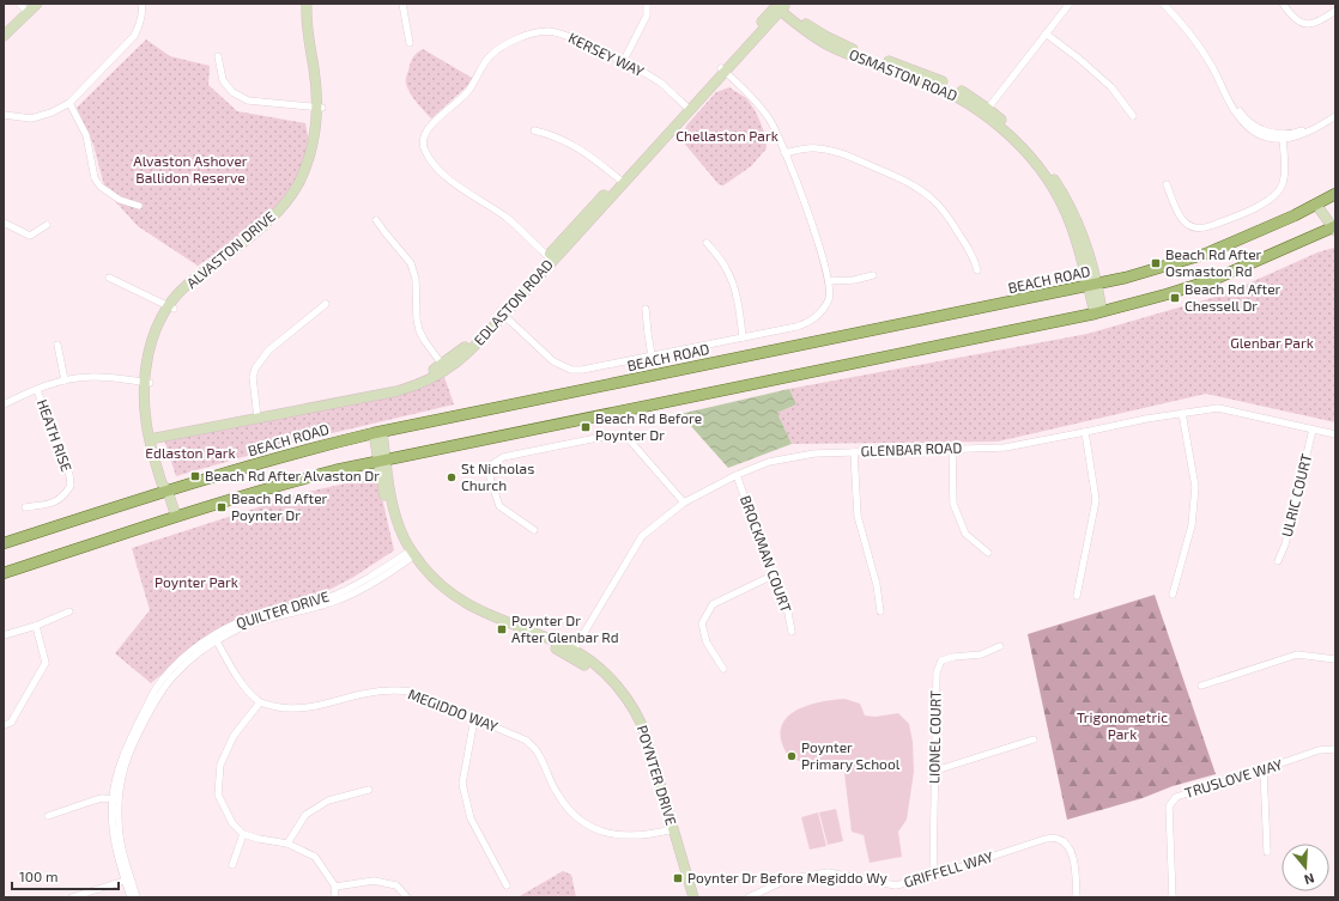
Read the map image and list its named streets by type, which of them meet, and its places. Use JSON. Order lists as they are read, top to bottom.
{
  "streets": {
    "main road": ["BEACH ROAD"],
    "street": [
      "KERSEY WAY",
      "OSMASTON ROAD",
      "ALVASTON DRIVE",
      "EDLASTON ROAD",
      "HEATH RISE",
      "GLENBAR ROAD",
      "ULRIC COURT",
      "BROCKMAN COURT",
      "QUILTER DRIVE",
      "MEGIDDO WAY",
      "LIONEL COURT",
      "POYNTER DRIVE",
      "TRUSLOVE WAY",
      "GRIFFELL WAY"
    ]
  },
  "crossings": [
    ["KERSEY WAY", "EDLASTON ROAD"],
    ["OSMASTON ROAD", "BEACH ROAD"],
    ["OSMASTON ROAD", "EDLASTON ROAD"],
    ["ALVASTON DRIVE", "BEACH ROAD"],
    ["ALVASTON DRIVE", "EDLASTON ROAD"],
    ["BEACH ROAD", "POYNTER DRIVE"],
    ["GLENBAR ROAD", "ULRIC COURT"],
    ["GLENBAR ROAD", "BROCKMAN COURT"],
    ["GLENBAR ROAD", "POYNTER DRIVE"],
    ["QUILTER DRIVE", "POYNTER DRIVE"],
    ["MEGIDDO WAY", "POYNTER DRIVE"],
    ["LIONEL COURT", "GRIFFELL WAY"]
  ],
  "parks": [
    "Chellaston Park",
    "Alvaston Ashover Ballidon Reserve",
    "Glenbar Park",
    "Edlaston Park",
    "Poynter Park",
    "Trigonometric Park"
  ],
  "places": {
    "transit": [
      "Beach Rd After Osmaston Rd",
      "Beach Rd After Chessell Dr",
      "Beach Rd Before Poynter Dr",
      "Beach Rd After Alvaston Dr",
      "Beach Rd After Poynter Dr",
      "Poynter Dr After Glenbar Rd",
      "Poynter Dr Before Megiddo Wy"
    ],
    "other": ["St Nicholas Church", "Poynter Primary School"]
  },
  "scale_bar": "100 m",
  "north": "bottom"
}
